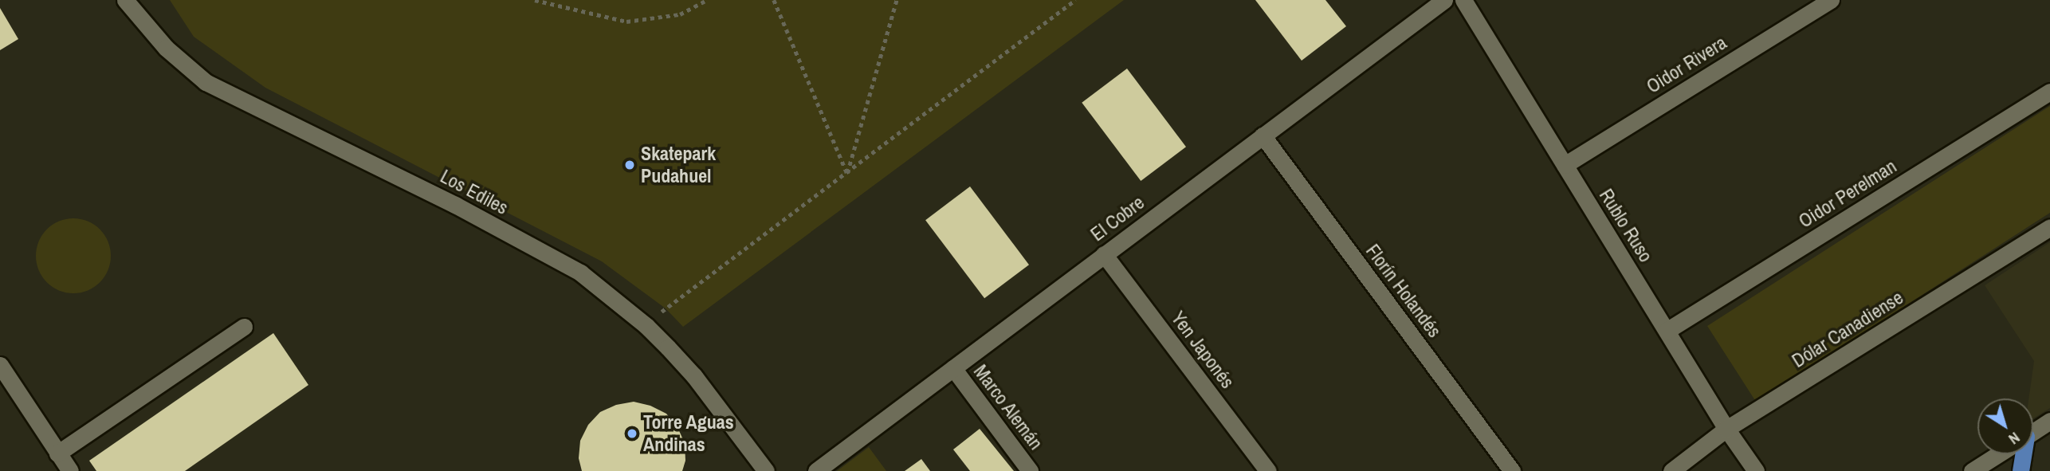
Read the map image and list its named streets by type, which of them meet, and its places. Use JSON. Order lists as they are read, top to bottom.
{
  "streets": {
    "street": [
      "Oidor Rivera",
      "Los Ediles",
      "Oidor Perelman",
      "El Cobre",
      "Rublo Ruso",
      "Florín Holandés",
      "Dólar Canadiense",
      "Yen Japonés",
      "Marco Alemán"
    ]
  },
  "crossings": [
    ["Oidor Rivera", "Rublo Ruso"],
    ["Oidor Perelman", "Rublo Ruso"],
    ["El Cobre", "Florín Holandés"],
    ["El Cobre", "Yen Japonés"],
    ["El Cobre", "Marco Alemán"],
    ["Rublo Ruso", "Dólar Canadiense"]
  ],
  "places": ["Skatepark Pudahuel", "Torre Aguas Andinas"],
  "north": "bottom right"
}
